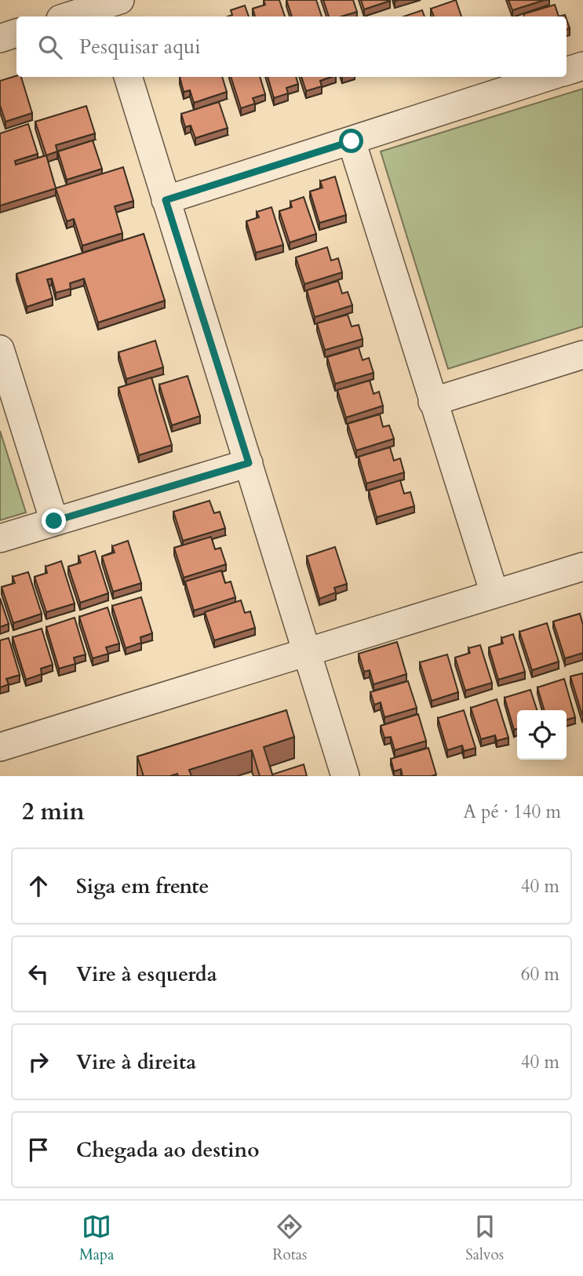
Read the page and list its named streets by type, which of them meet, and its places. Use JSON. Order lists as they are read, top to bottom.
{
  "page": {
    "search": "Pesquisar aqui",
    "heading": ["2 min", "A pé · 140 m"],
    "list": [
      ["Siga em frente", "40 m"],
      ["Vire à esquerda", "60 m"],
      ["Vire à direita", "40 m"],
      "Chegada ao destino"
    ],
    "nav": ["Mapa", "Rotas", "Salvos"]
  }
}
